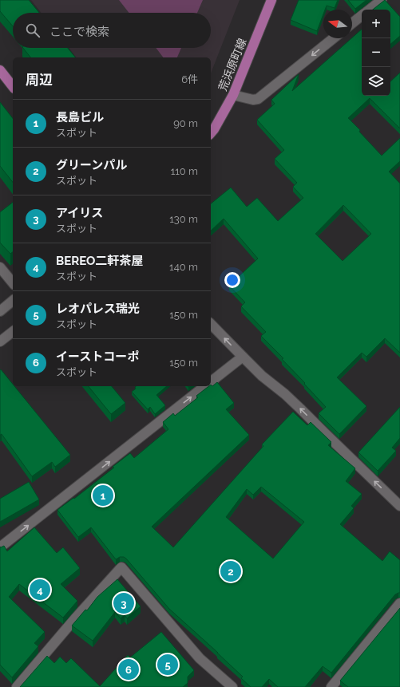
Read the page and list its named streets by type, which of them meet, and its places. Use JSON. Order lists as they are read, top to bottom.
{
  "streets": {
    "main road": ["荒浜原町線"]
  },
  "north": "left",
  "page": {
    "map_buttons": ["+", "−"],
    "search": "ここで検索",
    "heading": ["周辺", "6件"],
    "list": [
      {
        "mark": "1",
        "name": "長島ビル",
        "note": "スポット",
        "value": "90 m"
      },
      {
        "mark": "2",
        "name": "グリーンパル",
        "note": "スポット",
        "value": "110 m"
      },
      {
        "mark": "3",
        "name": "アイリス",
        "note": "スポット",
        "value": "130 m"
      },
      {
        "mark": "4",
        "name": "BEREO二軒茶屋",
        "note": "スポット",
        "value": "140 m"
      },
      {
        "mark": "5",
        "name": "レオパレス瑞光",
        "note": "スポット",
        "value": "150 m"
      },
      {
        "mark": "6",
        "name": "イーストコーポ",
        "note": "スポット",
        "value": "150 m"
      }
    ],
    "pins": [
      "1",
      "2",
      "4",
      "3",
      "5",
      "6"
    ]
  }
}
